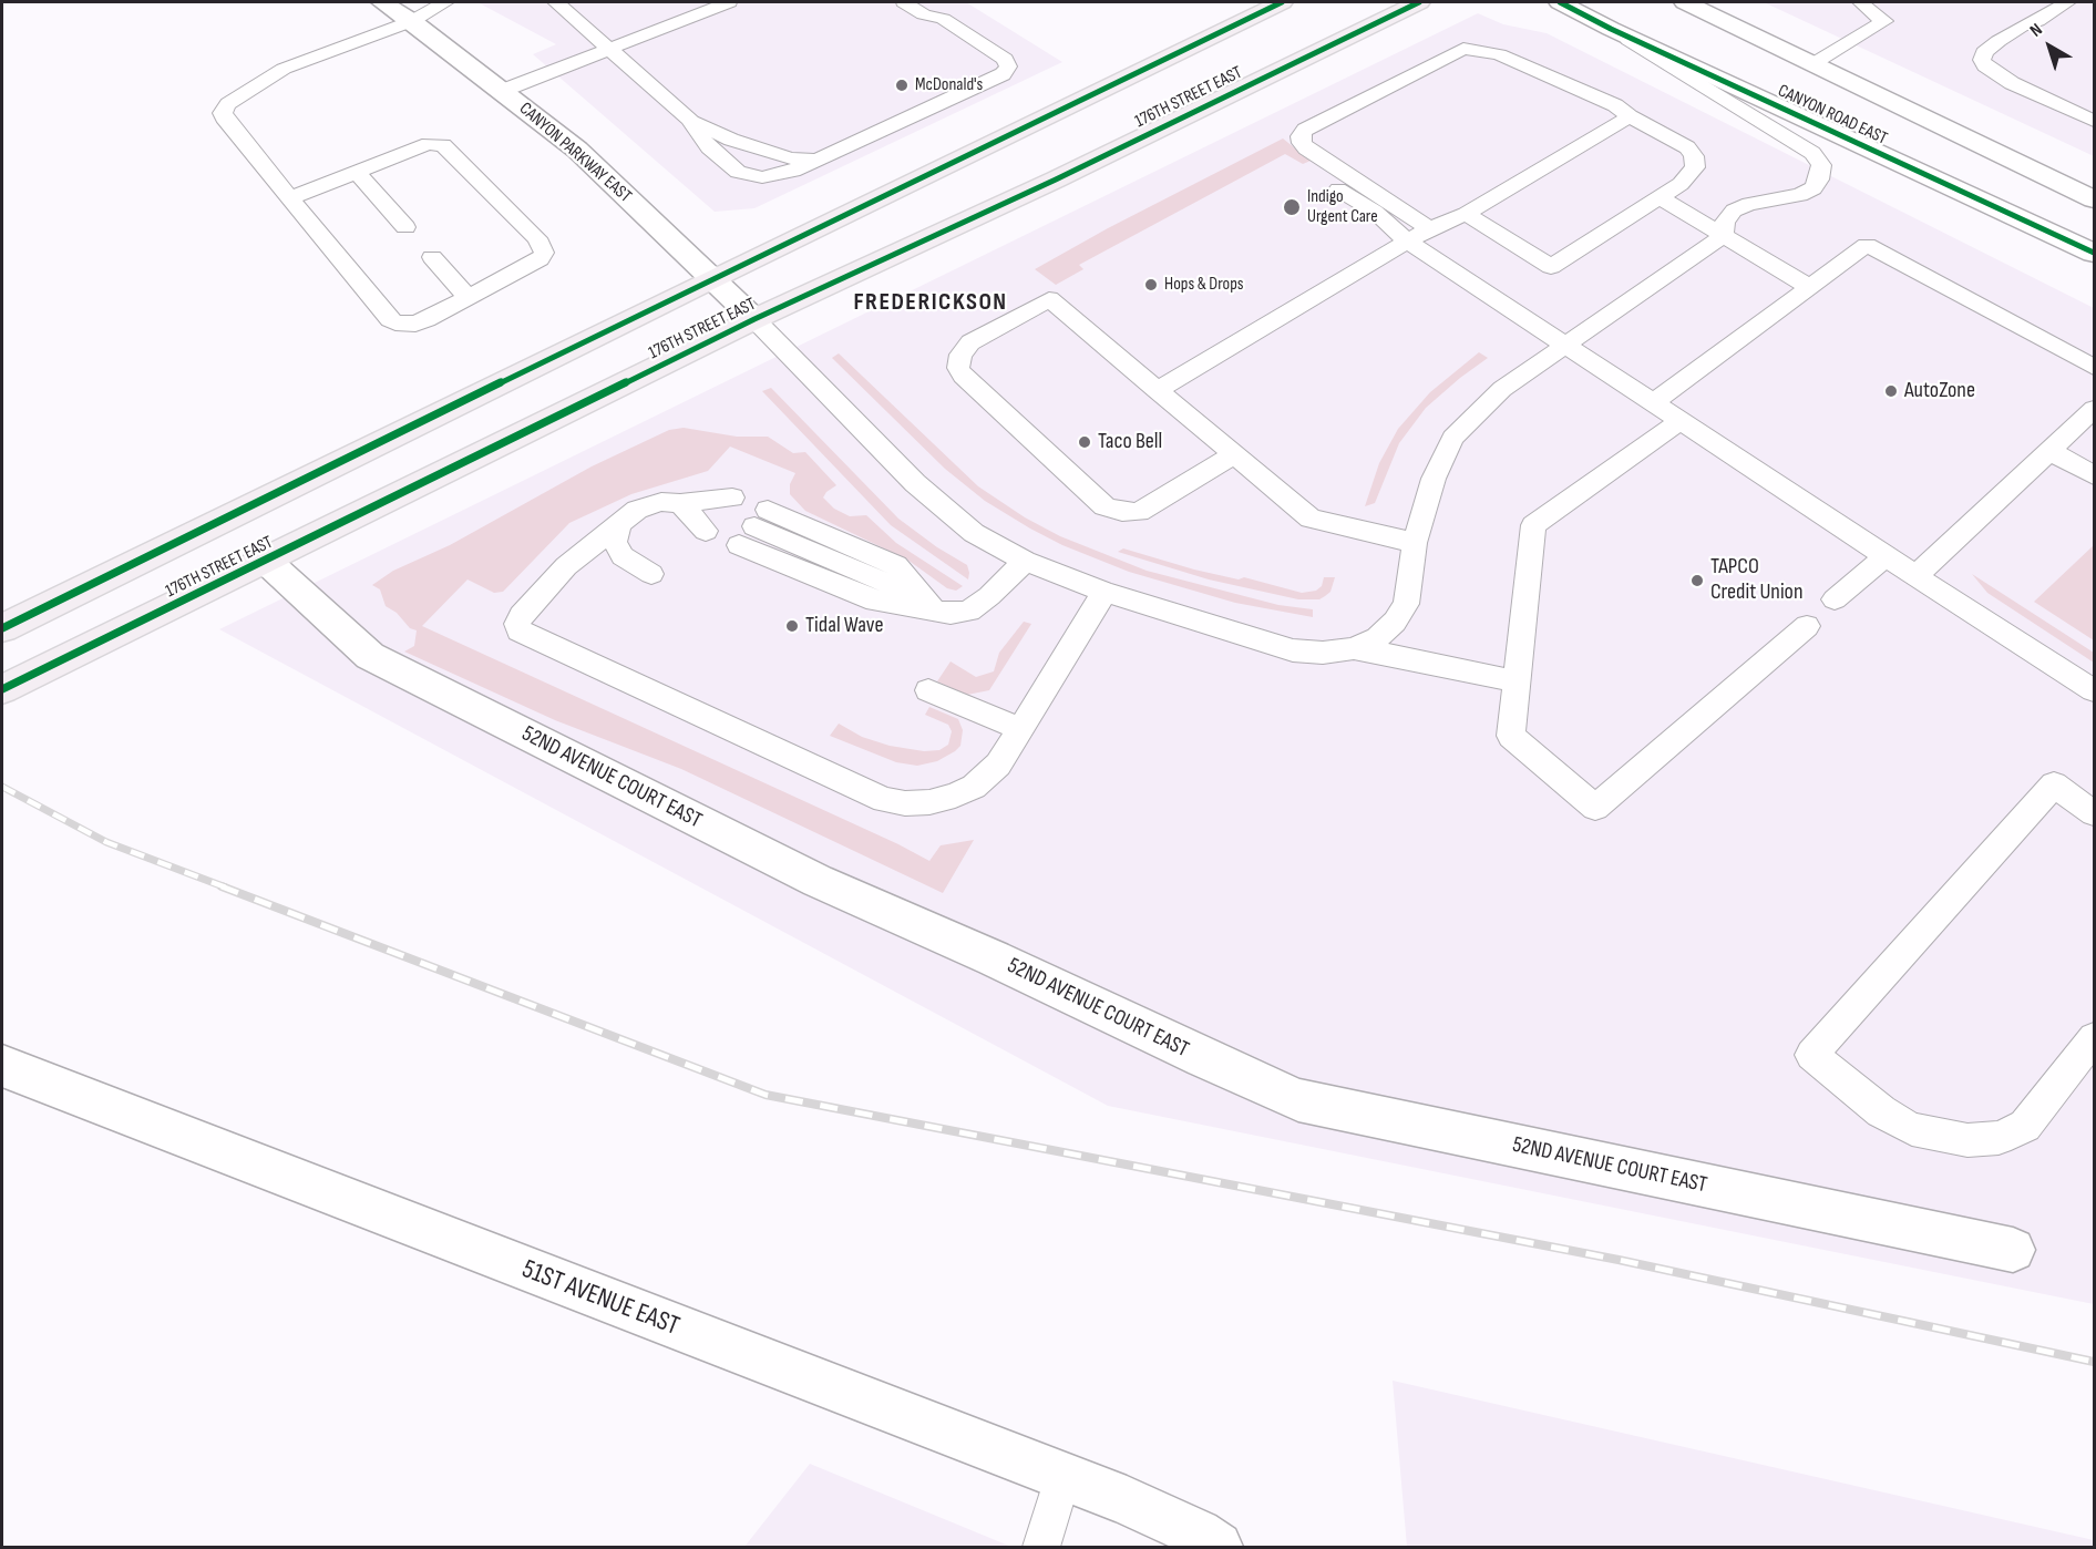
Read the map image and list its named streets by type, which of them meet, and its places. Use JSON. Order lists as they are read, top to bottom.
{
  "streets": {
    "main road": ["176TH STREET EAST"],
    "street": [
      "CANYON ROAD EAST",
      "CANYON PARKWAY EAST",
      "52ND AVENUE COURT EAST",
      "51ST AVENUE EAST"
    ]
  },
  "crossings": [
    ["176TH STREET EAST", "CANYON PARKWAY EAST"],
    ["176TH STREET EAST", "52ND AVENUE COURT EAST"]
  ],
  "districts": ["FREDERICKSON"],
  "places": [
    "McDonald's",
    "Indigo Urgent Care",
    "Hops & Drops",
    "AutoZone",
    "Taco Bell",
    "TAPCO Credit Union",
    "Tidal Wave"
  ],
  "north": "top left"
}
